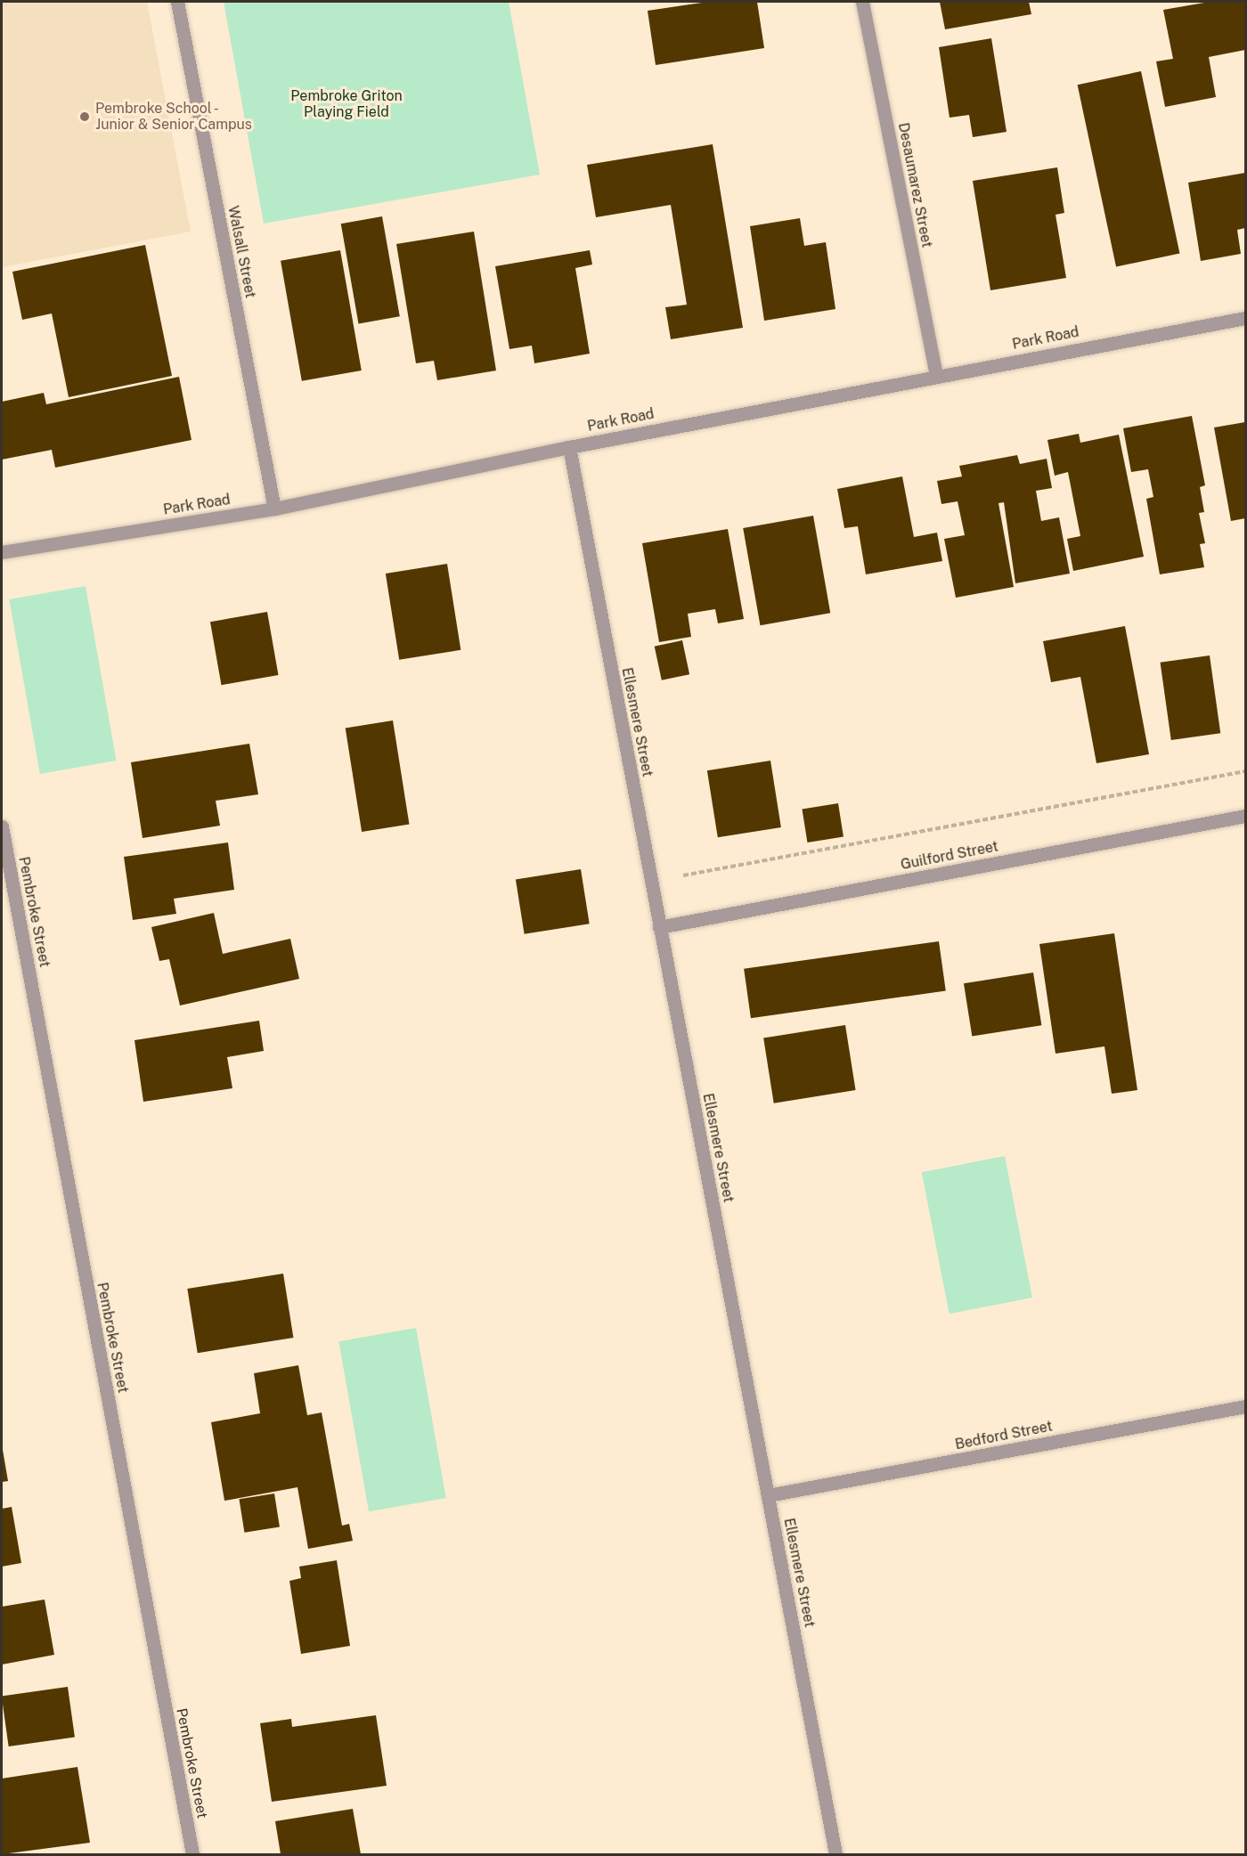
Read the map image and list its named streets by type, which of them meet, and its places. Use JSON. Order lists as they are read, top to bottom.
{
  "streets": {
    "street": [
      "Desaumarez Street",
      "Walsall Street",
      "Park Road",
      "Ellesmere Street",
      "Guilford Street",
      "Pembroke Street",
      "Bedford Street"
    ]
  },
  "crossings": [
    ["Desaumarez Street", "Park Road"],
    ["Walsall Street", "Park Road"],
    ["Park Road", "Ellesmere Street"],
    ["Ellesmere Street", "Guilford Street"],
    ["Ellesmere Street", "Bedford Street"]
  ],
  "parks": ["Pembroke Griton Playing Field"],
  "places": ["Pembroke School - Junior & Senior Campus"]
}
